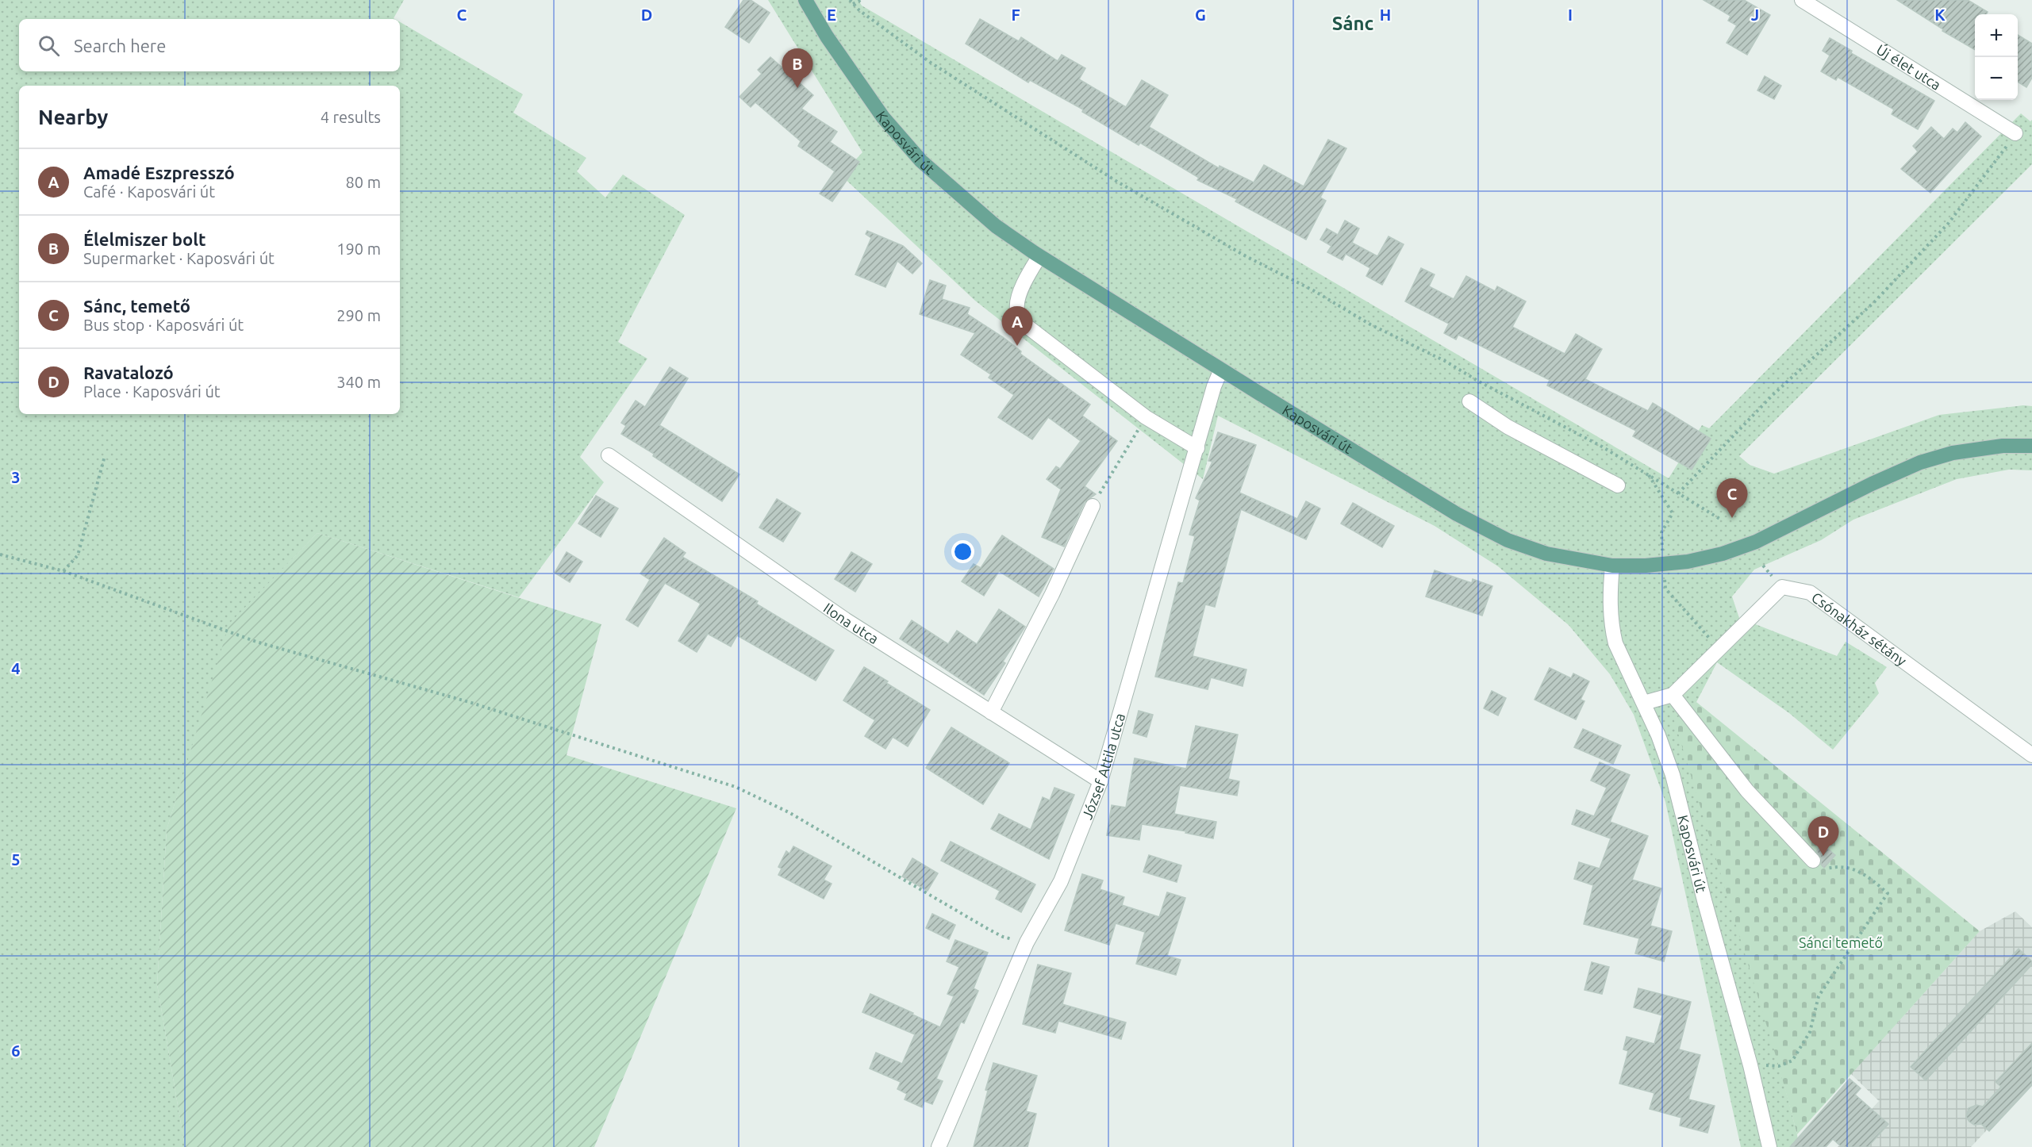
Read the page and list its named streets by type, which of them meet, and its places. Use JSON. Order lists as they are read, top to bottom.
{
  "streets": {
    "main road": ["Kaposvári út"],
    "street": [
      "Új élet utca",
      "Ilona utca",
      "Csónakház sétány",
      "József Attila utca"
    ]
  },
  "crossings": [
    ["Kaposvári út", "József Attila utca"],
    ["Ilona utca", "József Attila utca"]
  ],
  "districts": ["Sánc"],
  "parks": ["Sánci temető"],
  "page": {
    "map_buttons": ["+", "−"],
    "search": "Search here",
    "pins": [
      "B",
      "A",
      "C",
      "D"
    ],
    "heading": ["Nearby", "4 results"],
    "list": [
      {
        "mark": "A",
        "name": "Amadé Eszpresszó",
        "note": "Café · Kaposvári út",
        "value": "80 m"
      },
      {
        "mark": "B",
        "name": "Élelmiszer bolt",
        "note": "Supermarket · Kaposvári út",
        "value": "190 m"
      },
      {
        "mark": "C",
        "name": "Sánc, temető",
        "note": "Bus stop · Kaposvári út",
        "value": "290 m"
      },
      {
        "mark": "D",
        "name": "Ravatalozó",
        "note": "Place · Kaposvári út",
        "value": "340 m"
      }
    ]
  },
  "grid": {
    "columns": [
      "C",
      "D",
      "E",
      "F",
      "G",
      "H",
      "I",
      "J",
      "K"
    ],
    "rows": [
      "3",
      "4",
      "5",
      "6"
    ]
  }
}
